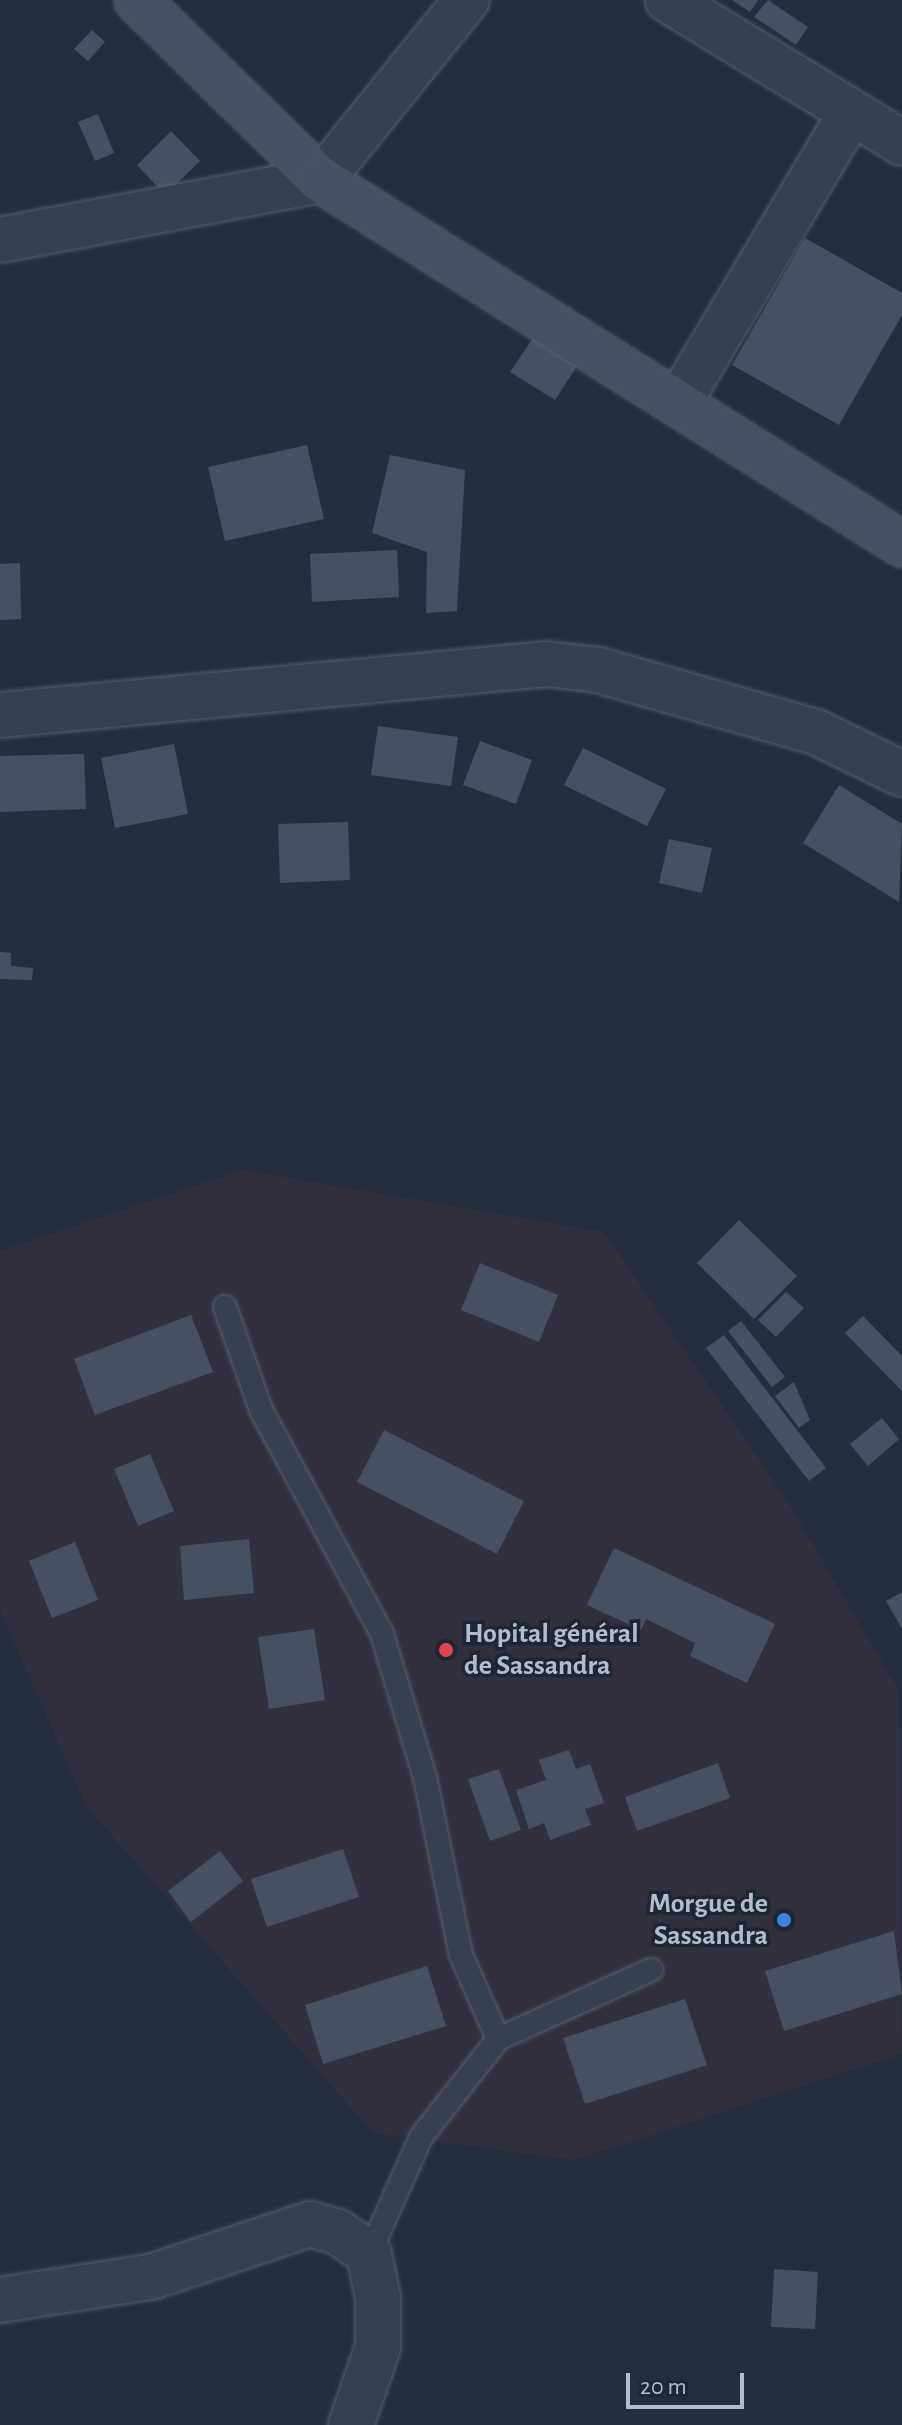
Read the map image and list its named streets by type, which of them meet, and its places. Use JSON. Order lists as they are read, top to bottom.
{
  "places": ["Hopital général de Sassandra", "Morgue de Sassandra"],
  "scale_bar": "20 m"
}
